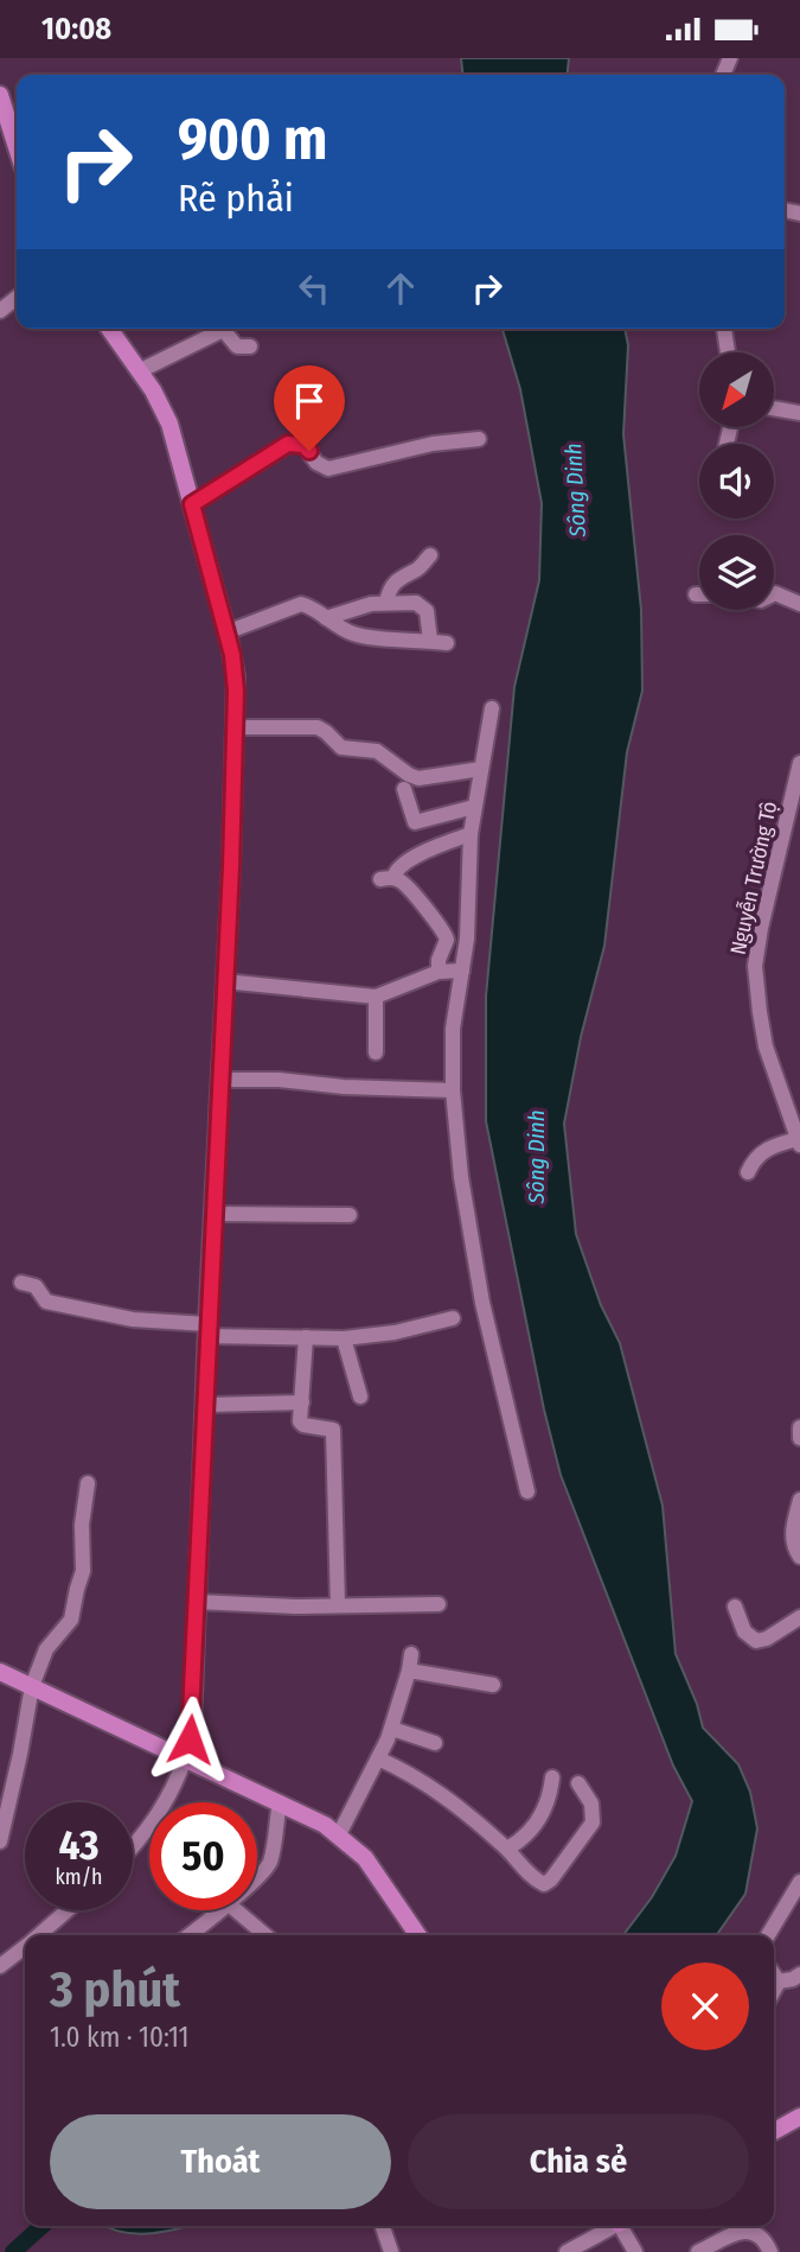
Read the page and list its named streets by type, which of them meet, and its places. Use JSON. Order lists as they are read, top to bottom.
{
  "streets": {
    "street": ["Nguyễn Trường Tộ"]
  },
  "water": ["Sông Dinh"],
  "north": "bottom left",
  "page": {
    "status": "10:08",
    "turn": ["900 m", "Rẽ phải"],
    "speed": "43 km/h",
    "limit": "50",
    "heading": ["3 phút", "1.0 km · 10:11"],
    "buttons": ["Thoát", "Chia sẻ"]
  }
}
